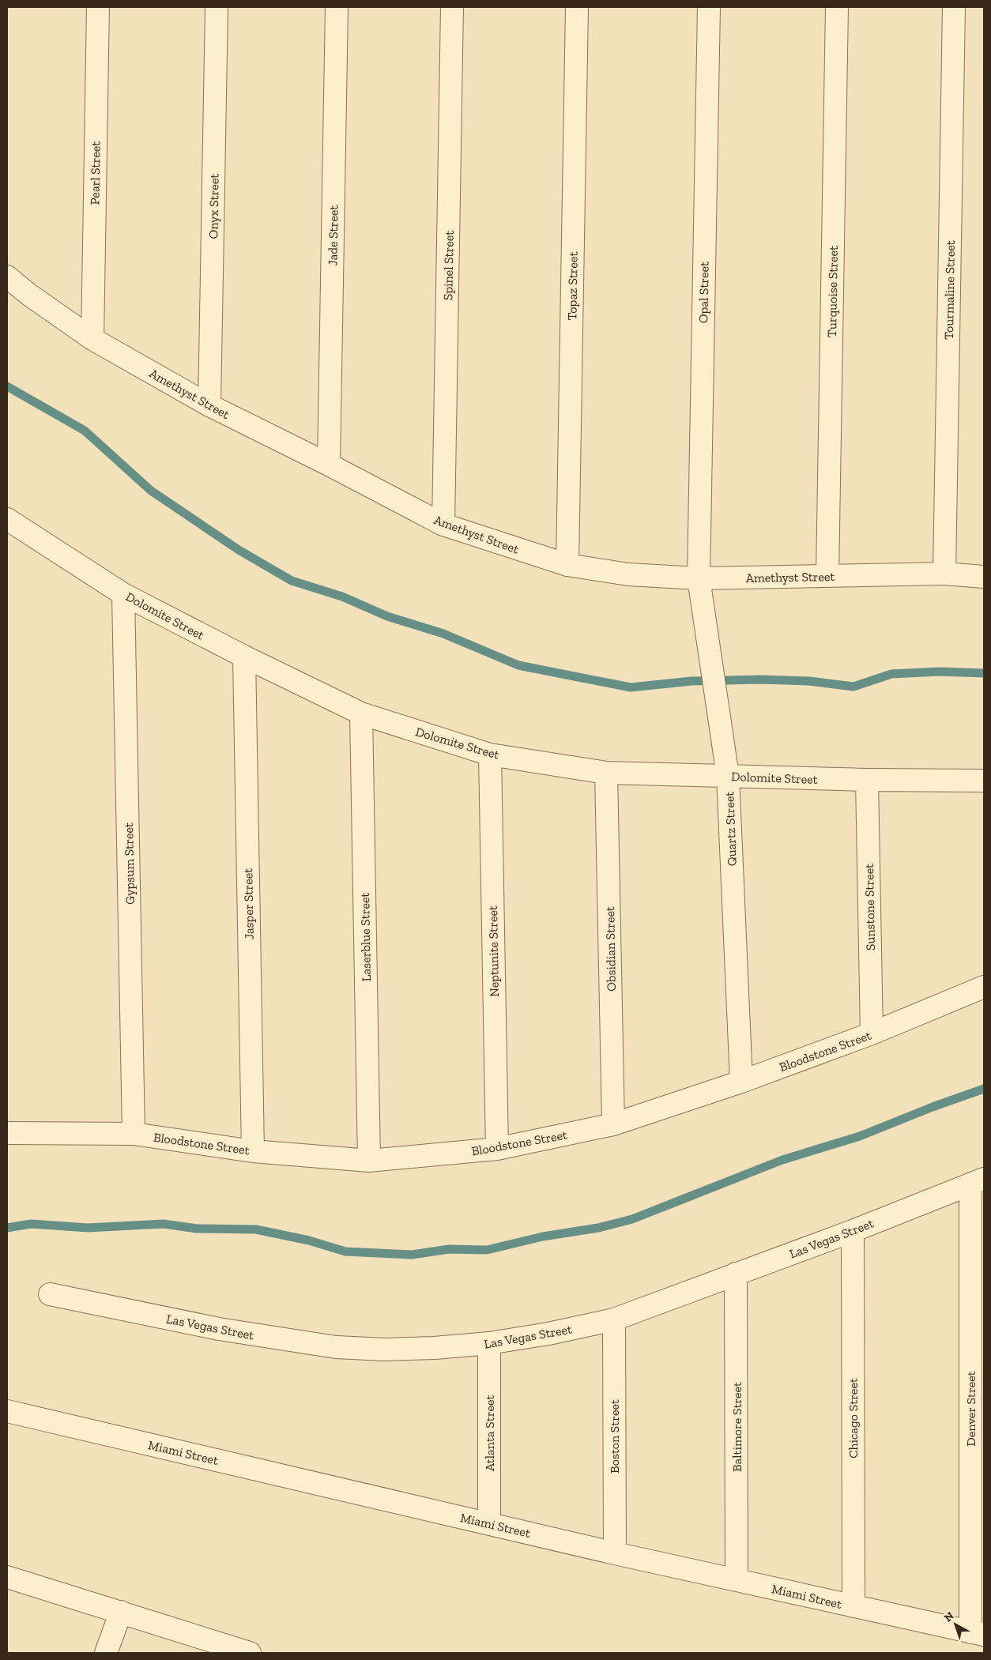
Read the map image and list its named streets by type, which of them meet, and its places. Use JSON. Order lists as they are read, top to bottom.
{
  "streets": {
    "street": [
      "Pearl Street",
      "Onyx Street",
      "Jade Street",
      "Spinel Street",
      "Topaz Street",
      "Tourmaline Street",
      "Turquoise Street",
      "Opal Street",
      "Amethyst Street",
      "Dolomite Street",
      "Quartz Street",
      "Gypsum Street",
      "Jasper Street",
      "Sunstone Street",
      "Laserblue Street",
      "Obsidian Street",
      "Neptunite Street",
      "Bloodstone Street",
      "Las Vegas Street",
      "Denver Street",
      "Chicago Street",
      "Baltimore Street",
      "Atlanta Street",
      "Boston Street",
      "Miami Street"
    ]
  },
  "crossings": [
    ["Pearl Street", "Amethyst Street"],
    ["Onyx Street", "Amethyst Street"],
    ["Jade Street", "Amethyst Street"],
    ["Spinel Street", "Amethyst Street"],
    ["Topaz Street", "Amethyst Street"],
    ["Tourmaline Street", "Amethyst Street"],
    ["Turquoise Street", "Amethyst Street"],
    ["Opal Street", "Amethyst Street"],
    ["Opal Street", "Quartz Street"],
    ["Amethyst Street", "Quartz Street"],
    ["Dolomite Street", "Quartz Street"],
    ["Dolomite Street", "Gypsum Street"],
    ["Dolomite Street", "Jasper Street"],
    ["Dolomite Street", "Sunstone Street"],
    ["Dolomite Street", "Laserblue Street"],
    ["Dolomite Street", "Obsidian Street"],
    ["Dolomite Street", "Neptunite Street"],
    ["Quartz Street", "Bloodstone Street"],
    ["Gypsum Street", "Bloodstone Street"],
    ["Jasper Street", "Bloodstone Street"],
    ["Sunstone Street", "Bloodstone Street"],
    ["Laserblue Street", "Bloodstone Street"],
    ["Obsidian Street", "Bloodstone Street"],
    ["Neptunite Street", "Bloodstone Street"],
    ["Las Vegas Street", "Denver Street"],
    ["Las Vegas Street", "Chicago Street"],
    ["Las Vegas Street", "Baltimore Street"],
    ["Las Vegas Street", "Atlanta Street"],
    ["Las Vegas Street", "Boston Street"],
    ["Denver Street", "Miami Street"],
    ["Chicago Street", "Miami Street"],
    ["Baltimore Street", "Miami Street"],
    ["Atlanta Street", "Miami Street"],
    ["Boston Street", "Miami Street"]
  ],
  "north": "top left"
}
